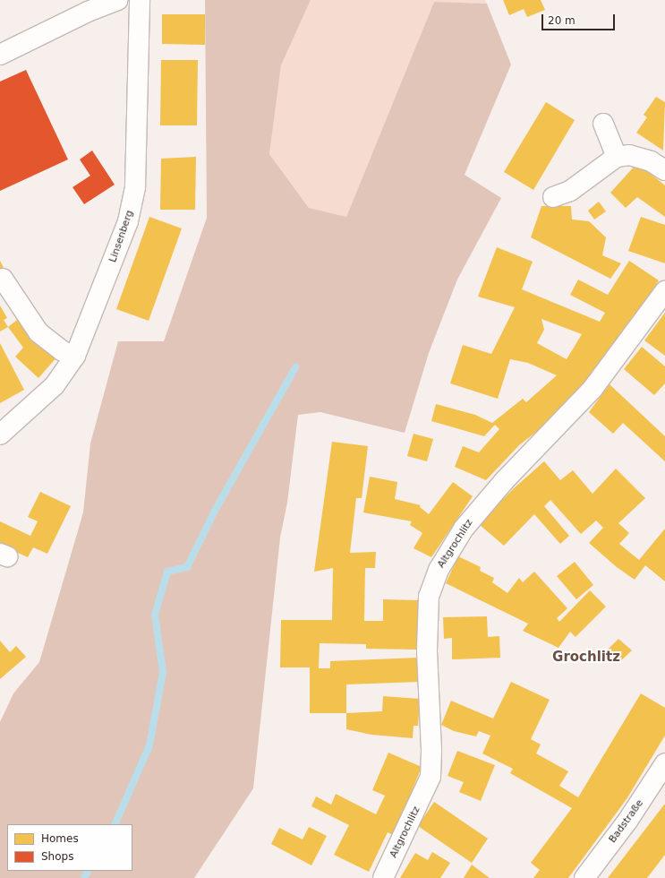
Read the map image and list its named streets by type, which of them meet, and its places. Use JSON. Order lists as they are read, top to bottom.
{
  "streets": {
    "street": ["Linsenberg", "Altgrochlitz", "Badstraße"]
  },
  "districts": ["Grochlitz"],
  "legend": ["Homes", "Shops"],
  "scale_bar": "20 m"
}
